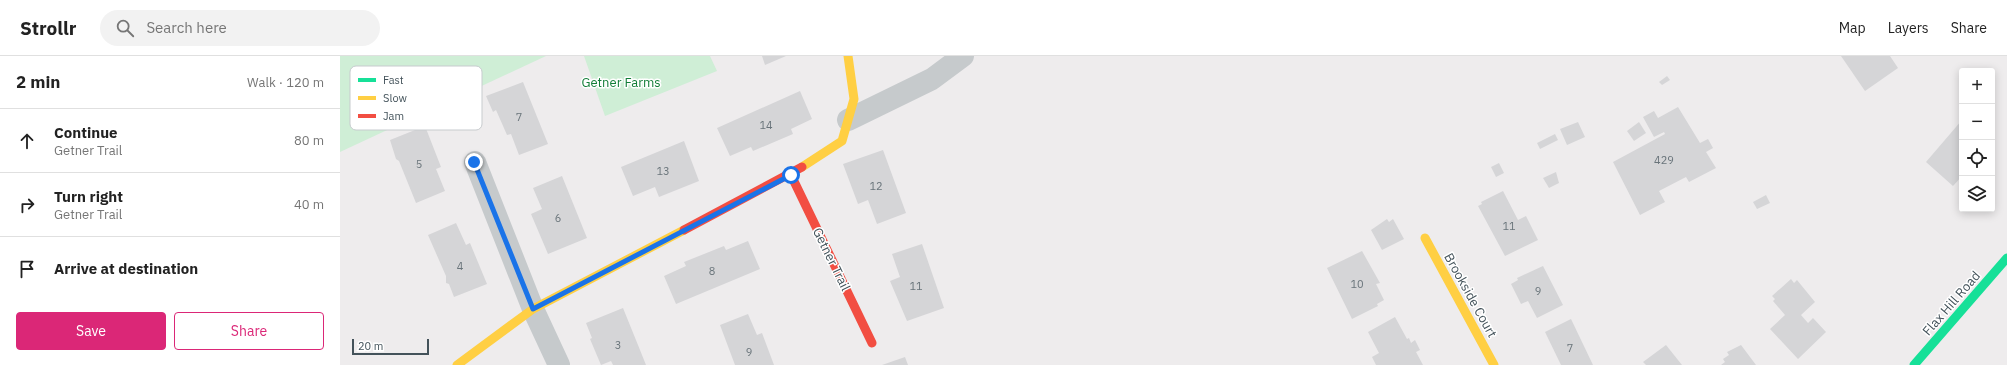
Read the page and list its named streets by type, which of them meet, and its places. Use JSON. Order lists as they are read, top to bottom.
{
  "streets": {
    "street": ["Getner Trail", "Brookside Court", "Flax Hill Road"]
  },
  "parks": ["Getner Farms"],
  "house_numbers": [
    "7",
    "14",
    "429",
    "5",
    "13",
    "12",
    "6",
    "11",
    "4",
    "8",
    "10",
    "11",
    "9",
    "3",
    "7",
    "9"
  ],
  "legend": ["Fast", "Slow", "Jam"],
  "scale_bar": "20 m",
  "page": {
    "header": "Strollr",
    "search": "Search here",
    "nav": ["Map", "Layers", "Share"],
    "heading": ["2 min", "Walk · 120 m"],
    "map_buttons": ["+", "−"],
    "list": [
      ["Continue", "Getner Trail", "80 m"],
      ["Turn right", "Getner Trail", "40 m"],
      "Arrive at destination"
    ],
    "buttons": ["Save", "Share"],
    "scale": "20 m"
  }
}
